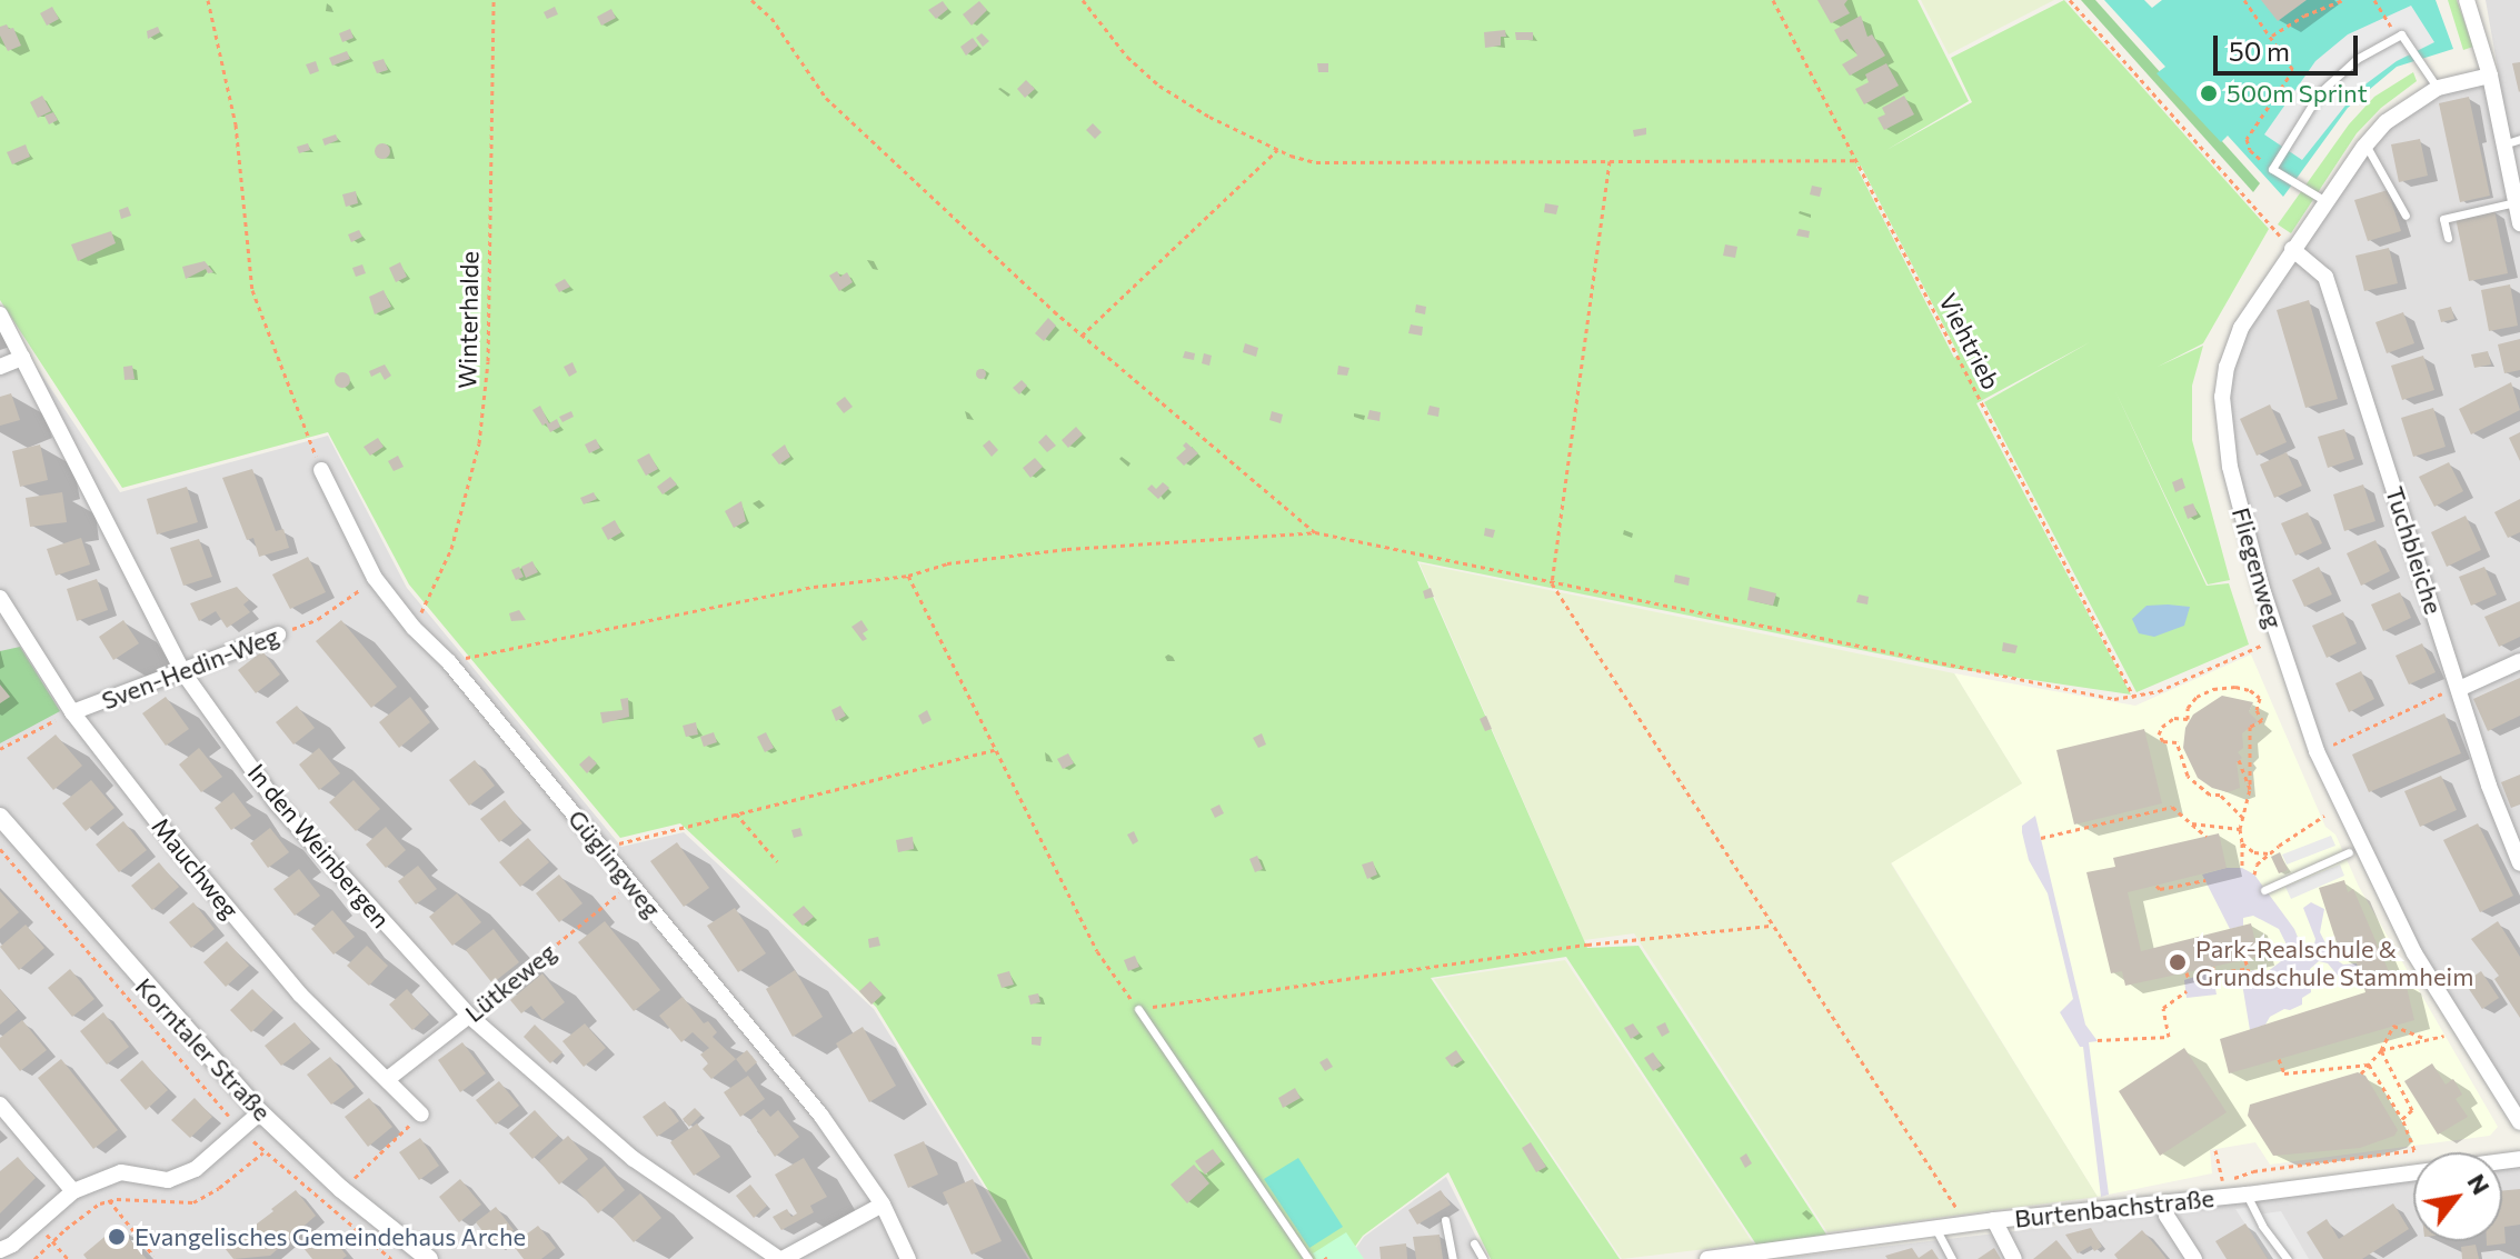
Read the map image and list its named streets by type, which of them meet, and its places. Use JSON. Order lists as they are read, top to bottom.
{
  "streets": {
    "street": [
      "Tuchbleiche",
      "Fliegenweg",
      "Sven-Hedin-Weg",
      "In den Weinbergen",
      "Güglingweg",
      "Mauchweg",
      "Lütkeweg",
      "Korntaler Straße",
      "Burtenbachstraße"
    ],
    "path": ["Winterhalde", "Viehtrieb"]
  },
  "crossings": [
    ["Winterhalde", "Güglingweg"],
    ["Tuchbleiche", "Fliegenweg"],
    ["Sven-Hedin-Weg", "In den Weinbergen"],
    ["Sven-Hedin-Weg", "Güglingweg"],
    ["Sven-Hedin-Weg", "Mauchweg"],
    ["In den Weinbergen", "Güglingweg"],
    ["In den Weinbergen", "Lütkeweg"],
    ["Güglingweg", "Lütkeweg"],
    ["Mauchweg", "Lütkeweg"]
  ],
  "places": ["500m Sprint", "Park-Realschule & Grundschule Stammheim", "Evangelisches Gemeindehaus Arche"],
  "scale_bar": "50 m",
  "north": "top right"
}
